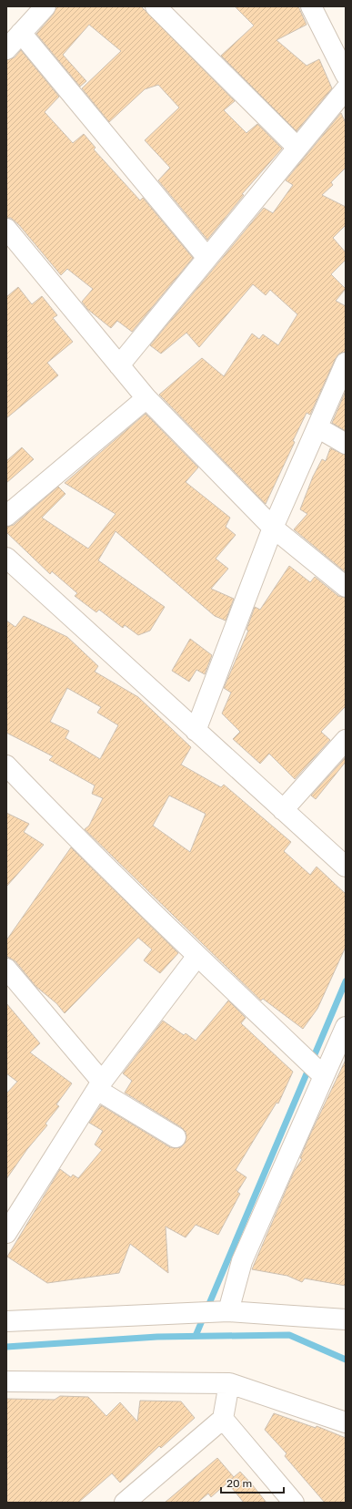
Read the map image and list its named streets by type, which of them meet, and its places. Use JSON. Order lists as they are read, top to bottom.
{
  "scale_bar": "20 m"
}
